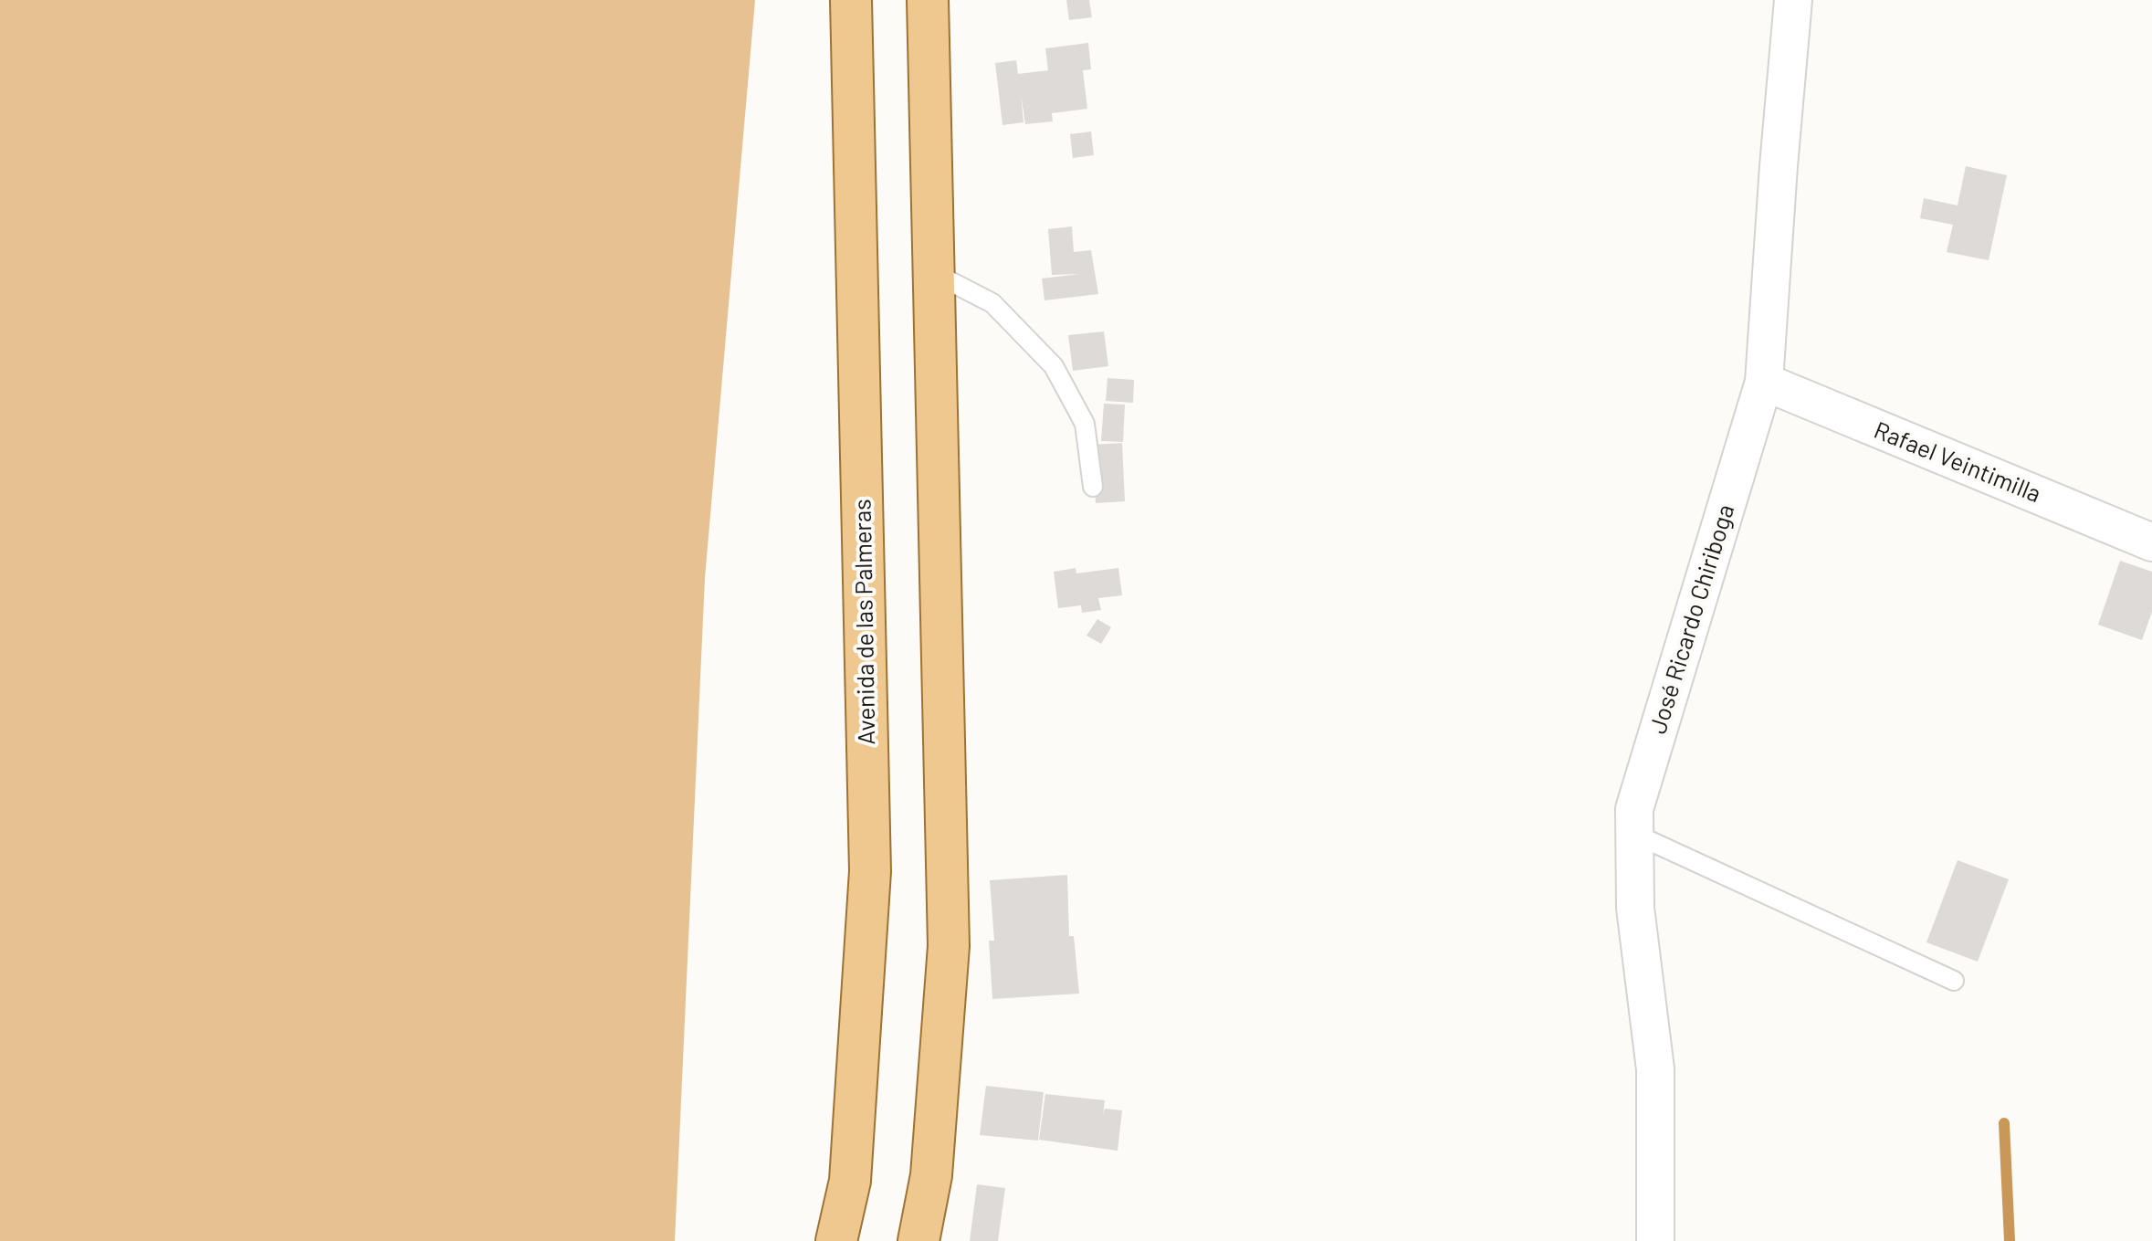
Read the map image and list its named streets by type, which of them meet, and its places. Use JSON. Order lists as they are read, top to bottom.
{
  "streets": {
    "main road": ["Avenida de las Palmeras"],
    "street": ["Rafael Veintimilla", "José Ricardo Chiriboga"]
  },
  "crossings": [
    ["Rafael Veintimilla", "José Ricardo Chiriboga"]
  ]
}
